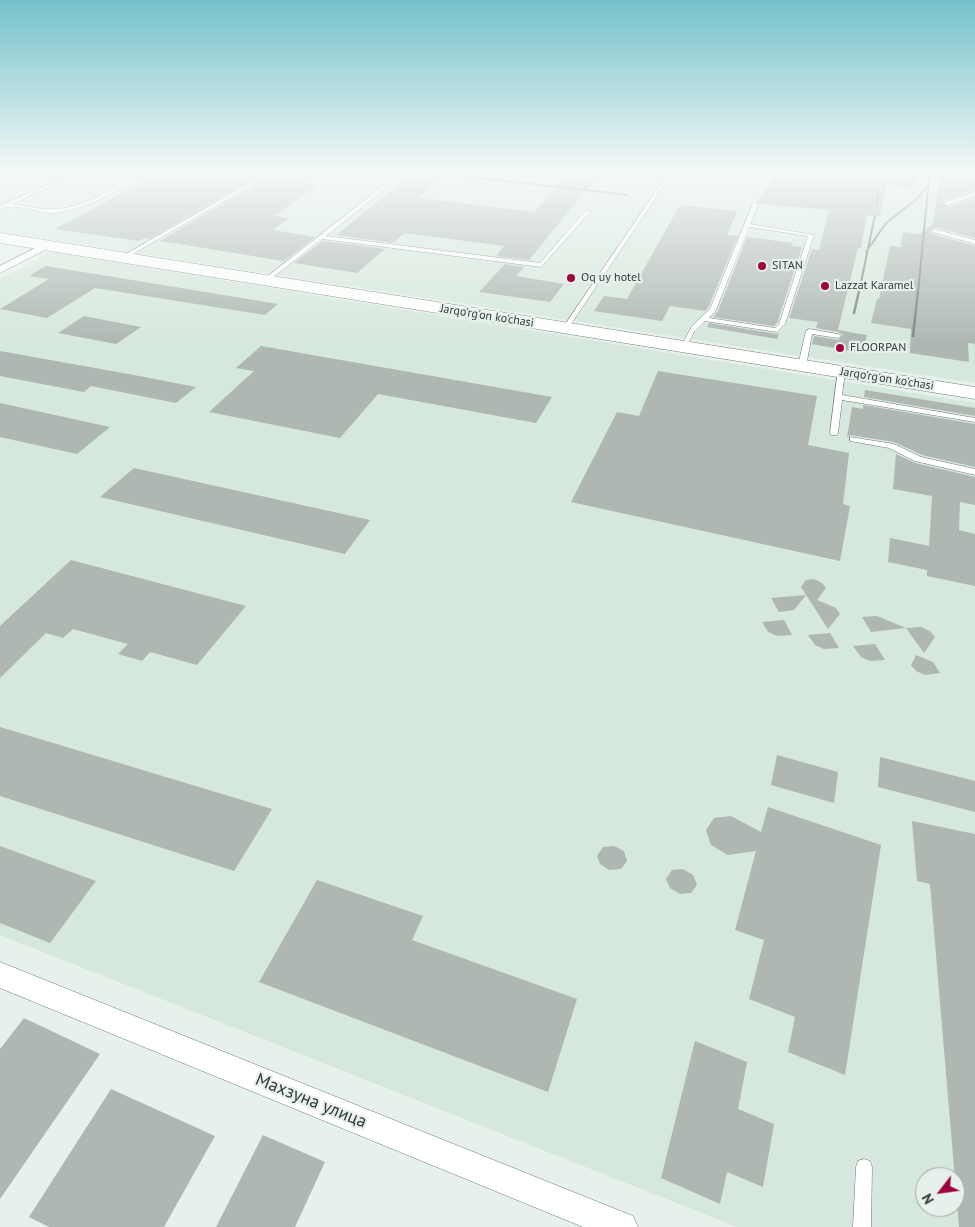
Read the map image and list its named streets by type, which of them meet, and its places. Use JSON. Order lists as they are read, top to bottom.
{
  "streets": {
    "main road": ["Jarqo'rg'on ko'chasi"],
    "street": ["Махзуна улица"]
  },
  "places": [
    "SITAN",
    "Oq uy hotel",
    "Lazzat Karamel",
    "FLOORPAN"
  ],
  "north": "bottom left"
}
